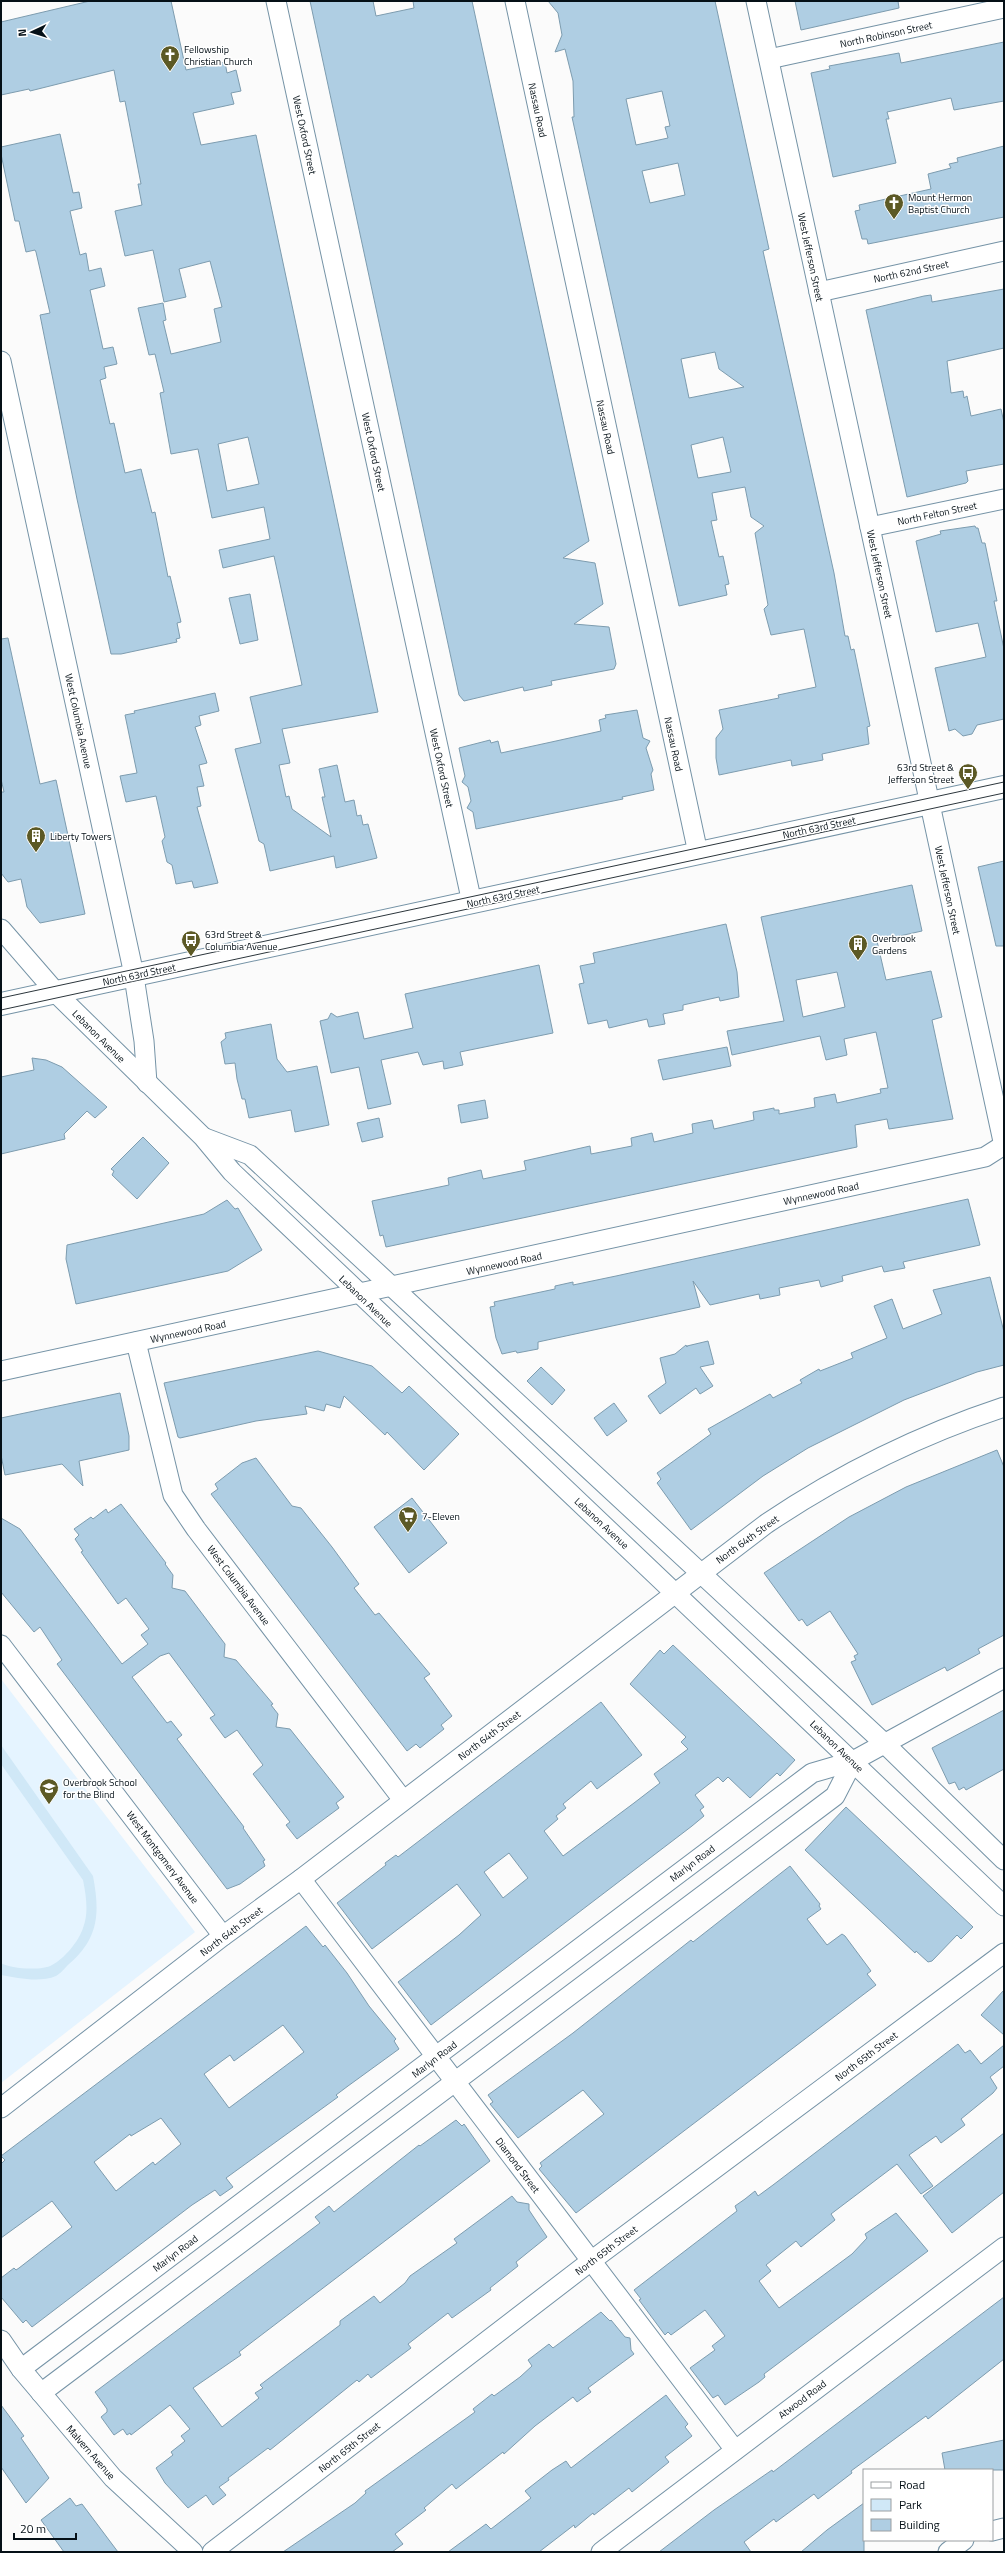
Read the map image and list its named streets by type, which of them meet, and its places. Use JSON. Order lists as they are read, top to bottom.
{
  "streets": {
    "main road": ["North 63rd Street"],
    "street": [
      "North Robinson Street",
      "Nassau Road",
      "West Oxford Street",
      "West Jefferson Street",
      "North 62nd Street",
      "North Felton Street",
      "West Columbia Avenue",
      "Lebanon Avenue",
      "Wynnewood Road",
      "North 64th Street",
      "West Montgomery Avenue",
      "Marlyn Road",
      "North 65th Street",
      "Diamond Street",
      "Atwood Road",
      "Malvern Avenue"
    ]
  },
  "crossings": [
    ["North Robinson Street", "West Jefferson Street"],
    ["Nassau Road", "North 63rd Street"],
    ["West Oxford Street", "North 63rd Street"],
    ["West Jefferson Street", "North 62nd Street"],
    ["West Jefferson Street", "North Felton Street"],
    ["West Jefferson Street", "North 63rd Street"],
    ["West Jefferson Street", "Wynnewood Road"],
    ["West Columbia Avenue", "North 63rd Street"],
    ["West Columbia Avenue", "Lebanon Avenue"],
    ["West Columbia Avenue", "Wynnewood Road"],
    ["West Columbia Avenue", "North 64th Street"],
    ["North 63rd Street", "Lebanon Avenue"],
    ["Lebanon Avenue", "Wynnewood Road"],
    ["Lebanon Avenue", "North 64th Street"],
    ["Lebanon Avenue", "Marlyn Road"],
    ["North 64th Street", "West Montgomery Avenue"],
    ["North 64th Street", "Diamond Street"],
    ["Marlyn Road", "Diamond Street"],
    ["Marlyn Road", "Malvern Avenue"],
    ["North 65th Street", "Diamond Street"],
    ["Diamond Street", "Atwood Road"]
  ],
  "places": {
    "church": ["Fellowship Christian Church", "Mount Hermon Baptist Church"],
    "bus stop": ["63rd Street & Jefferson Street", "63rd Street & Columbia Avenue"],
    "building": ["Liberty Towers", "Overbrook Gardens"],
    "supermarket": ["7-Eleven"],
    "school or university": ["Overbrook School for the Blind"]
  },
  "legend": ["Road", "Park", "Building"],
  "scale_bar": "20 m",
  "north": "left"
}
